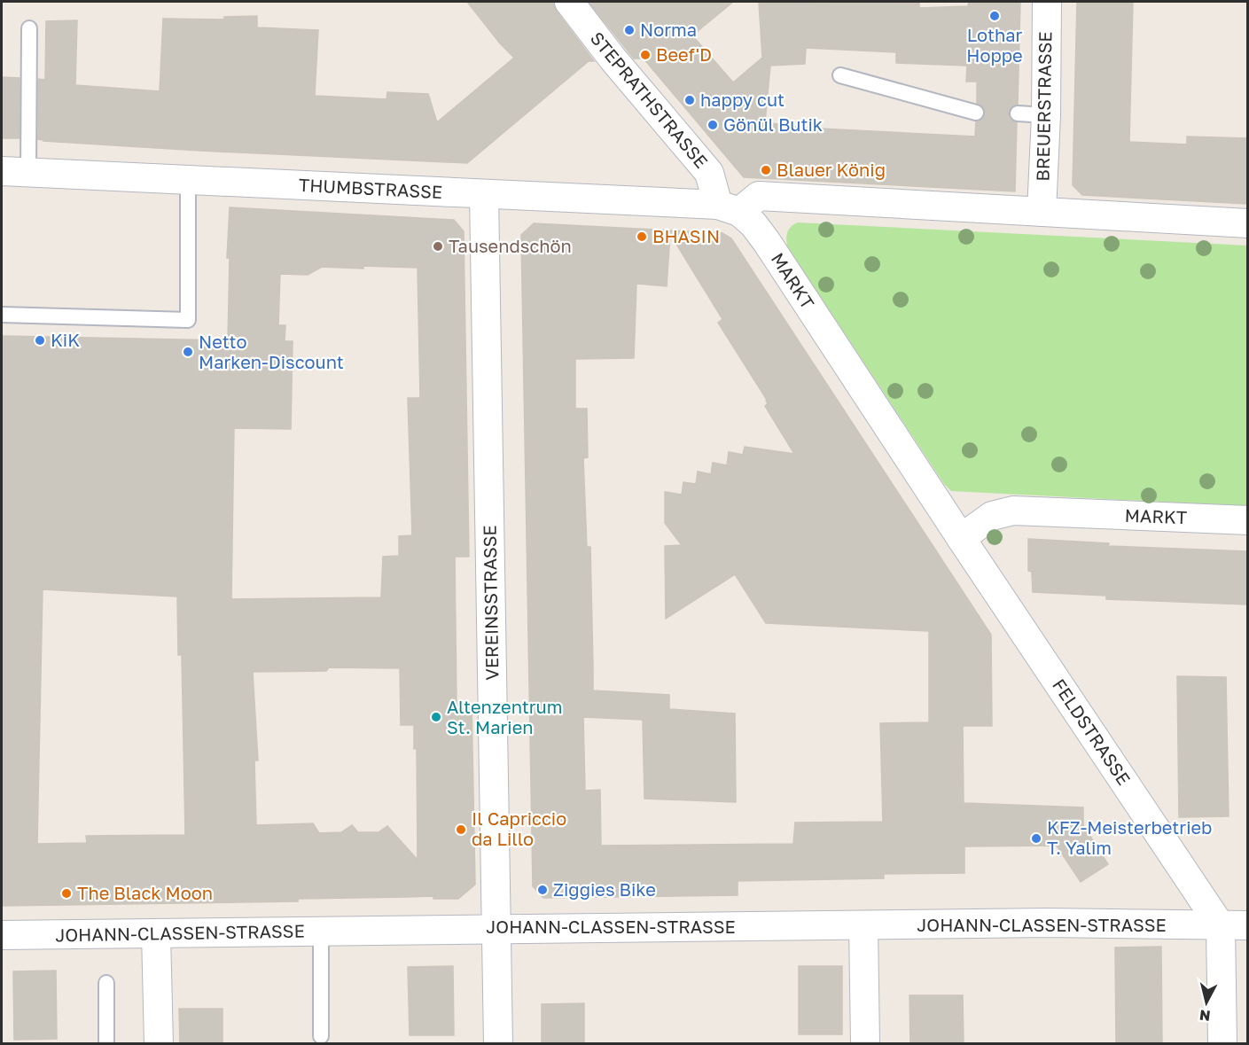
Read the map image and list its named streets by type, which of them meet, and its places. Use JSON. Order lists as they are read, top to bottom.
{
  "streets": {
    "street": [
      "STEPRATHSTRASSE",
      "BREUERSTRASSE",
      "THUMBSTRASSE",
      "MARKT",
      "VEREINSSTRASSE",
      "FELDSTRASSE",
      "JOHANN-CLASSEN-STRASSE"
    ]
  },
  "crossings": [
    ["STEPRATHSTRASSE", "THUMBSTRASSE"],
    ["STEPRATHSTRASSE", "MARKT"],
    ["THUMBSTRASSE", "MARKT"],
    ["THUMBSTRASSE", "VEREINSSTRASSE"],
    ["MARKT", "FELDSTRASSE"],
    ["VEREINSSTRASSE", "JOHANN-CLASSEN-STRASSE"],
    ["FELDSTRASSE", "JOHANN-CLASSEN-STRASSE"]
  ],
  "places": [
    "Lothar Hoppe",
    "Norma",
    "Beef'D",
    "happy cut",
    "Gönül Butik",
    "Blauer König",
    "BHASIN",
    "Tausendschön",
    "KiK",
    "Netto Marken-Discount",
    "Altenzentrum St. Marien",
    "Il Capriccio da Lillo",
    "KFZ-Meisterbetrieb T. Yalim",
    "Ziggies Bike",
    "The Black Moon"
  ],
  "north": "bottom"
}
